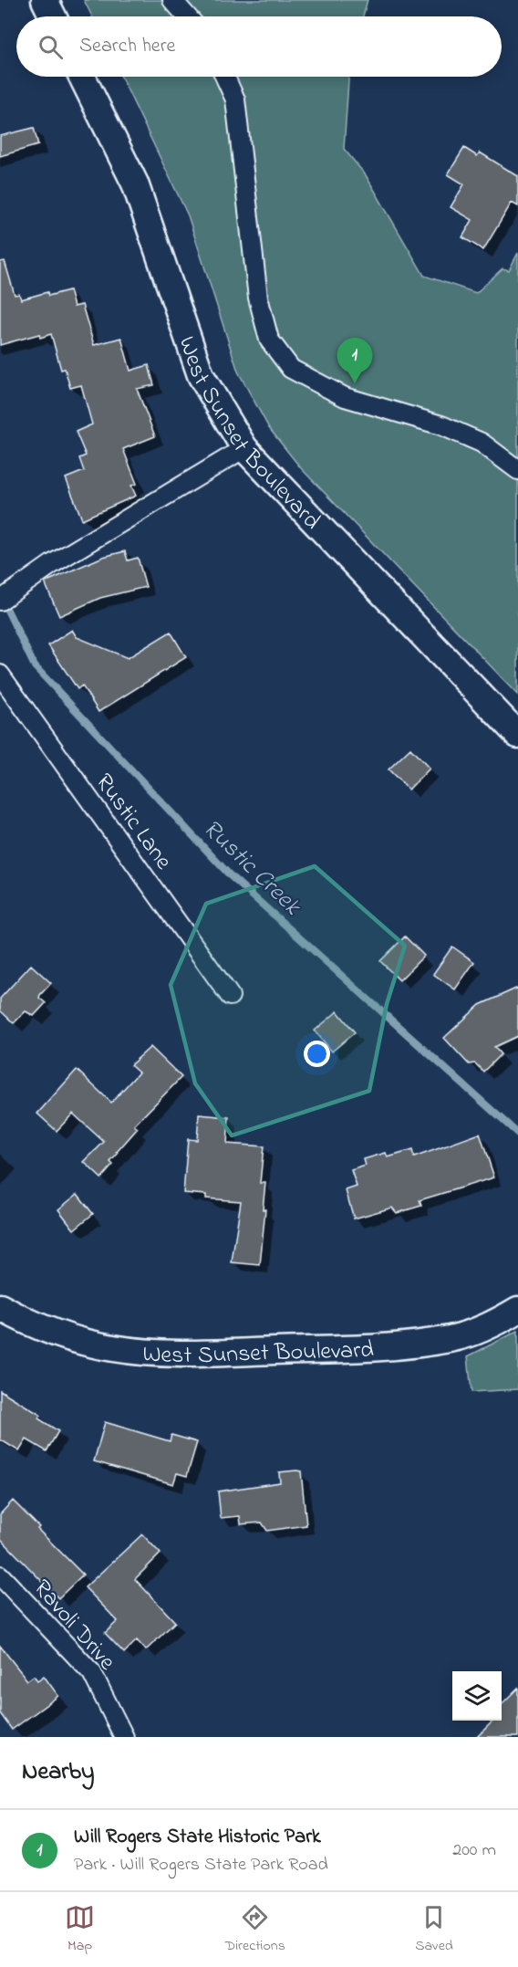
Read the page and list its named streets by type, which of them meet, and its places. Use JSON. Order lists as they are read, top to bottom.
{
  "streets": {
    "main road": ["West Sunset Boulevard"],
    "street": ["Rustic Lane", "Ravoli Drive"]
  },
  "water": ["Rustic Creek"],
  "page": {
    "search": "Search here",
    "pins": "1",
    "heading": "Nearby",
    "list": [
      {
        "mark": "1",
        "name": "Will Rogers State Historic Park",
        "note": "Park · Will Rogers State Park Road",
        "value": "200 m"
      }
    ],
    "nav": ["Map", "Directions", "Saved"]
  }
}
